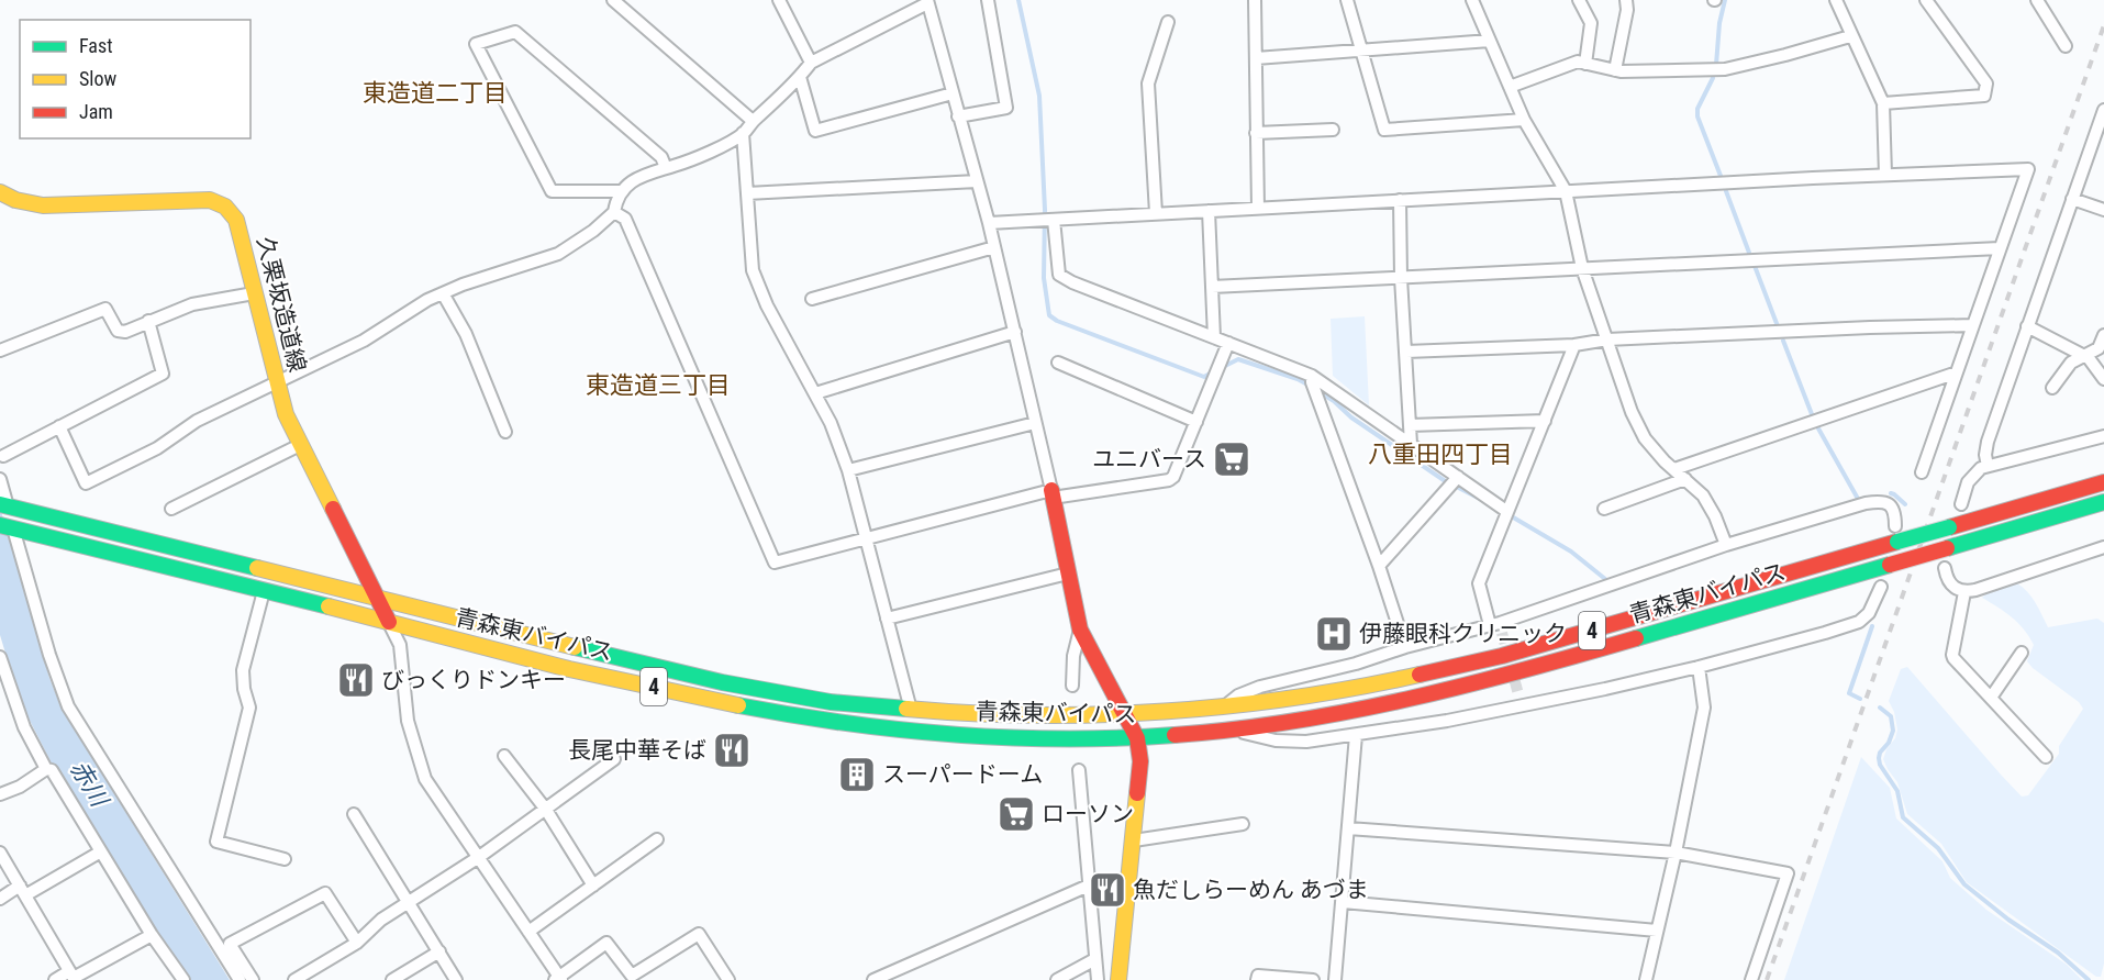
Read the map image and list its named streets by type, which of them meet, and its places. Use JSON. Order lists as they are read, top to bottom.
{
  "streets": {
    "main road": ["久栗坂造道線", "青森東バイパス", "4"]
  },
  "crossings": [
    ["久栗坂造道線", "青森東バイパス"]
  ],
  "districts": ["東造道二丁目", "東造道三丁目", "八重田四丁目"],
  "water": ["赤川"],
  "places": {
    "supermarket": ["ユニバース", "ローソン"],
    "hospital": ["伊藤眼科クリニック"],
    "restaurant": ["びっくりドンキー", "長尾中華そば", "魚だしらーめん あづま"],
    "building": ["スーパードーム"]
  },
  "legend": ["Fast", "Slow", "Jam"]
}
